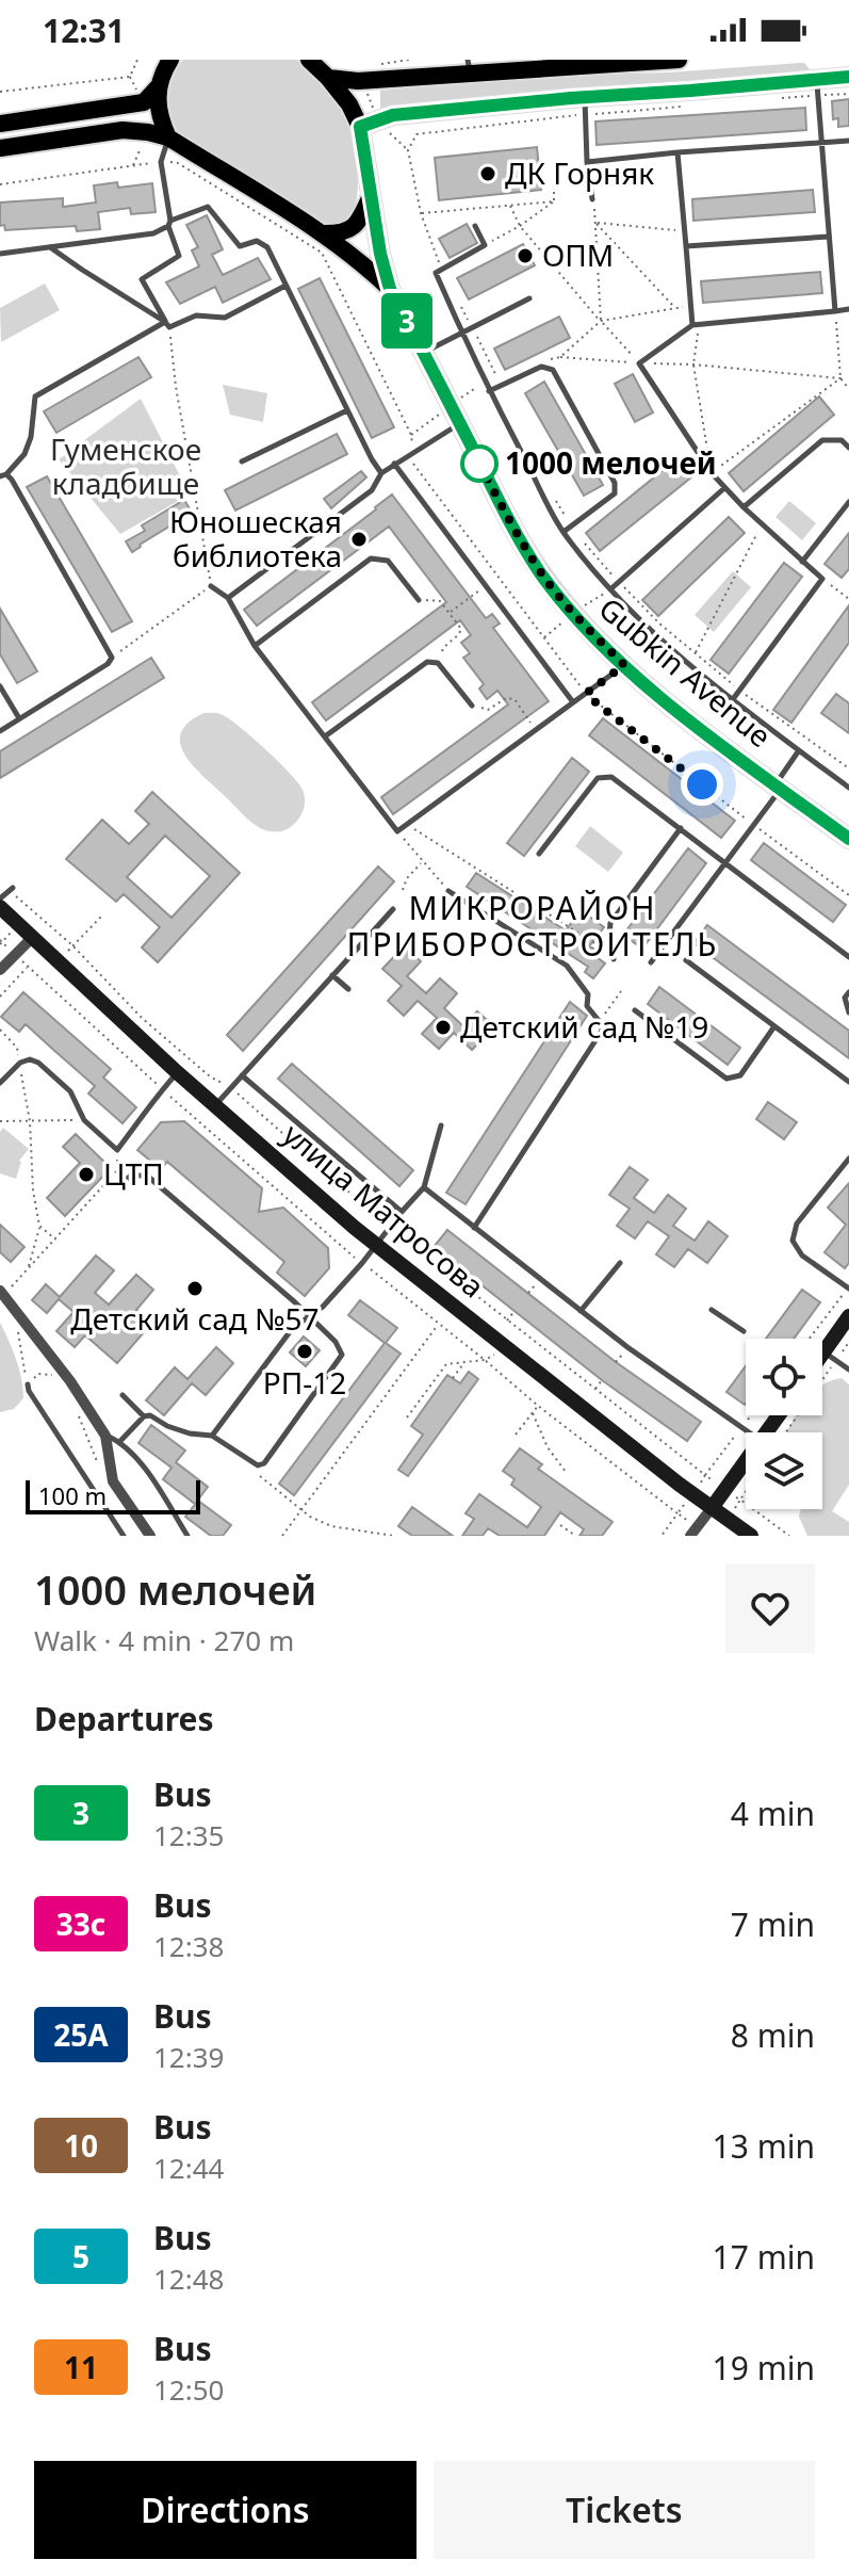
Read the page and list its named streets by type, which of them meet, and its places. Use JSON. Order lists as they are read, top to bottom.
{
  "streets": {
    "main road": ["Gubkin Avenue", "улица Матросова"]
  },
  "districts": ["МИКРОРАЙОН ПРИБОРОСТРОИТЕЛЬ"],
  "parks": ["Гуменское кладбище"],
  "places": [
    "ДК Горняк",
    "ОПМ",
    "1000 мелочей",
    "Юношеская библиотека",
    "Детский сад №19",
    "ЦТП",
    "Детский сад №57",
    "РП-12"
  ],
  "lines": ["bus line 3"],
  "scale_bar": "100 m",
  "page": {
    "status": "12:31",
    "on_map": "3",
    "scale": "100 m",
    "heading": [
      ["1000 мелочей", "Walk · 4 min · 270 m"],
      "Departures"
    ],
    "list": [
      {
        "mark": "3",
        "name": "Bus",
        "note": "12:35",
        "value": "4 min"
      },
      {
        "mark": "33с",
        "name": "Bus",
        "note": "12:38",
        "value": "7 min"
      },
      {
        "mark": "25А",
        "name": "Bus",
        "note": "12:39",
        "value": "8 min"
      },
      {
        "mark": "10",
        "name": "Bus",
        "note": "12:44",
        "value": "13 min"
      },
      {
        "mark": "5",
        "name": "Bus",
        "note": "12:48",
        "value": "17 min"
      },
      {
        "mark": "11",
        "name": "Bus",
        "note": "12:50",
        "value": "19 min"
      }
    ],
    "buttons": ["Directions", "Tickets"]
  }
}
